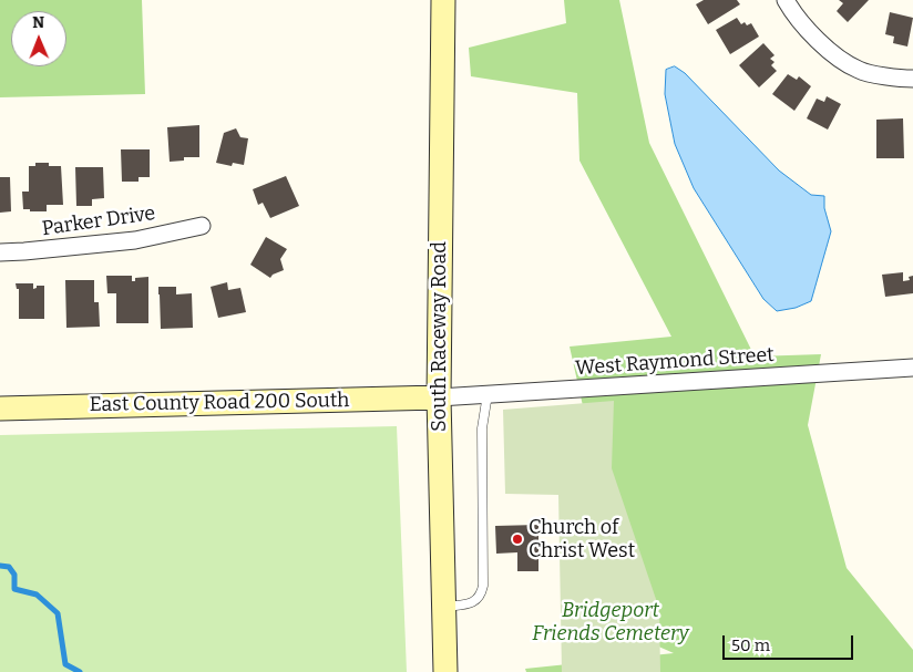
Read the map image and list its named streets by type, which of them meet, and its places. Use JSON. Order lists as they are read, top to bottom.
{
  "streets": {
    "main road": ["South Raceway Road", "East County Road 200 South"],
    "street": ["Parker Drive", "West Raymond Street"]
  },
  "crossings": [
    ["South Raceway Road", "West Raymond Street"],
    ["South Raceway Road", "East County Road 200 South"],
    ["West Raymond Street", "East County Road 200 South"]
  ],
  "parks": ["Bridgeport Friends Cemetery"],
  "places": ["Church of Christ West"],
  "scale_bar": "50 m",
  "north": "top"
}
